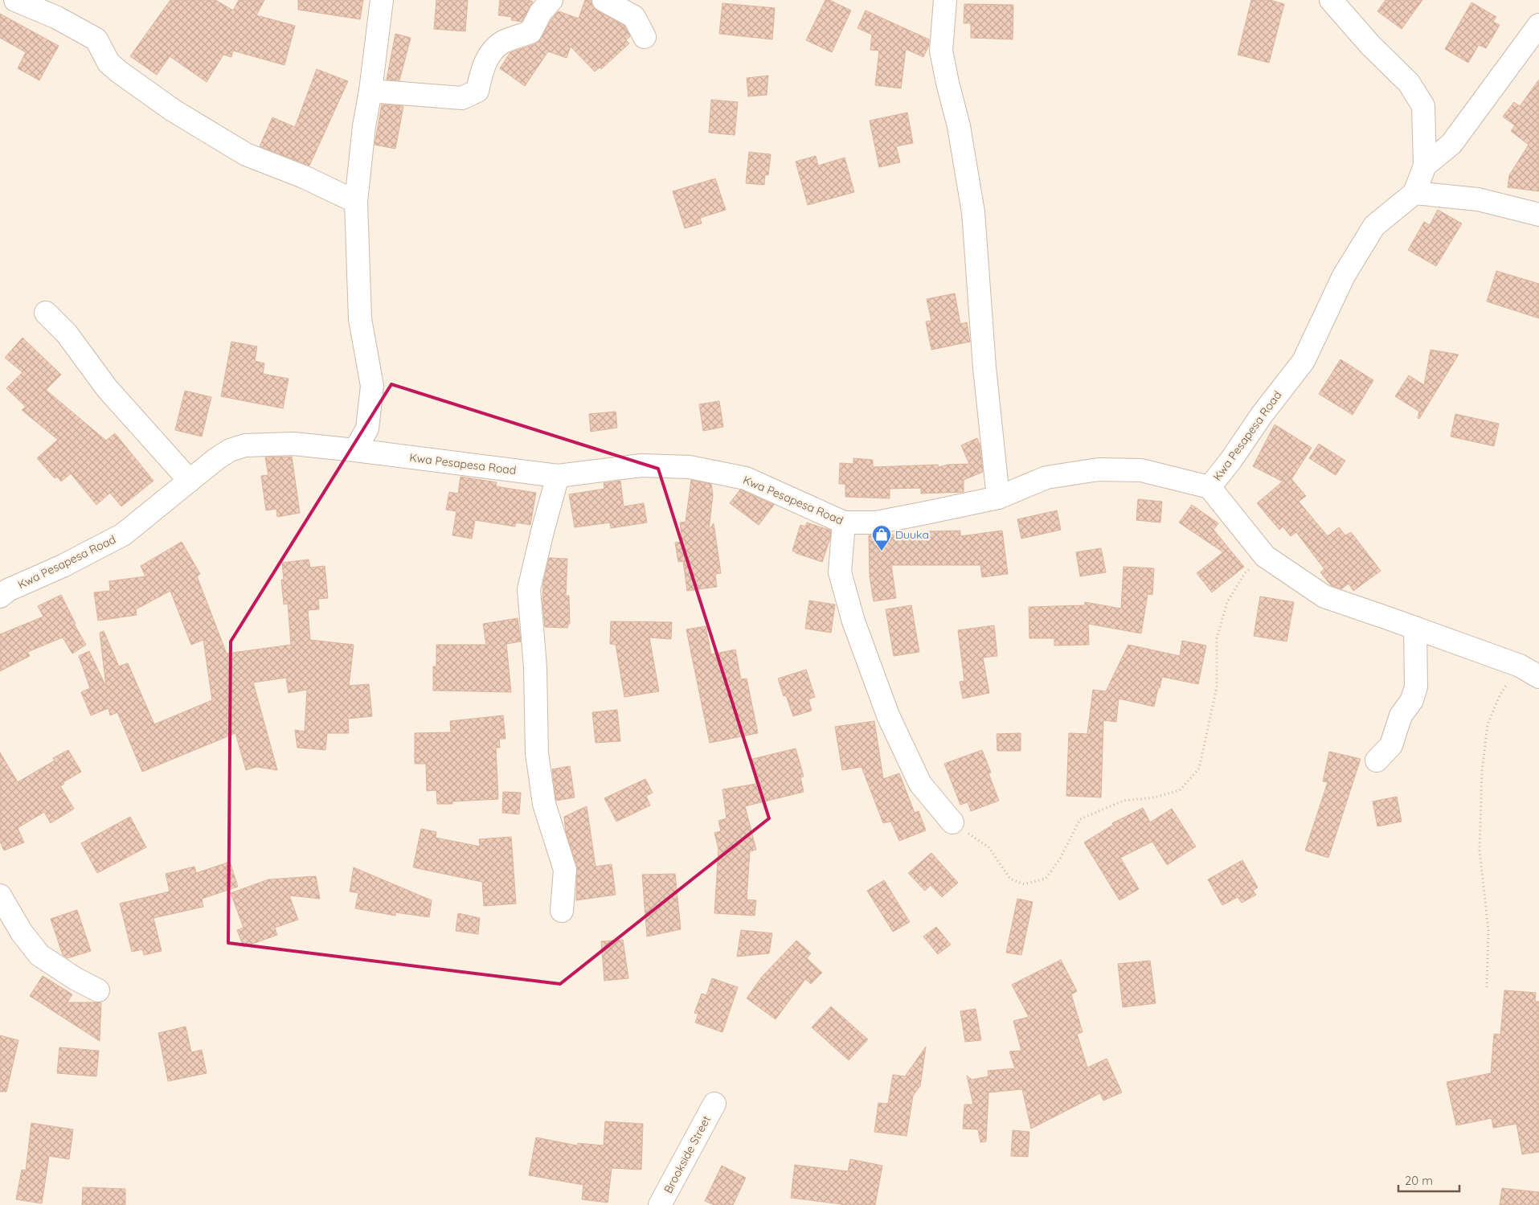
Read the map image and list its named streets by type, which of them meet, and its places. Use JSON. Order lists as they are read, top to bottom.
{
  "streets": {
    "street": ["Kwa Pesapesa Road", "Brookside Street"]
  },
  "places": {
    "shop": ["Duuka"]
  },
  "scale_bar": "20 m"
}
